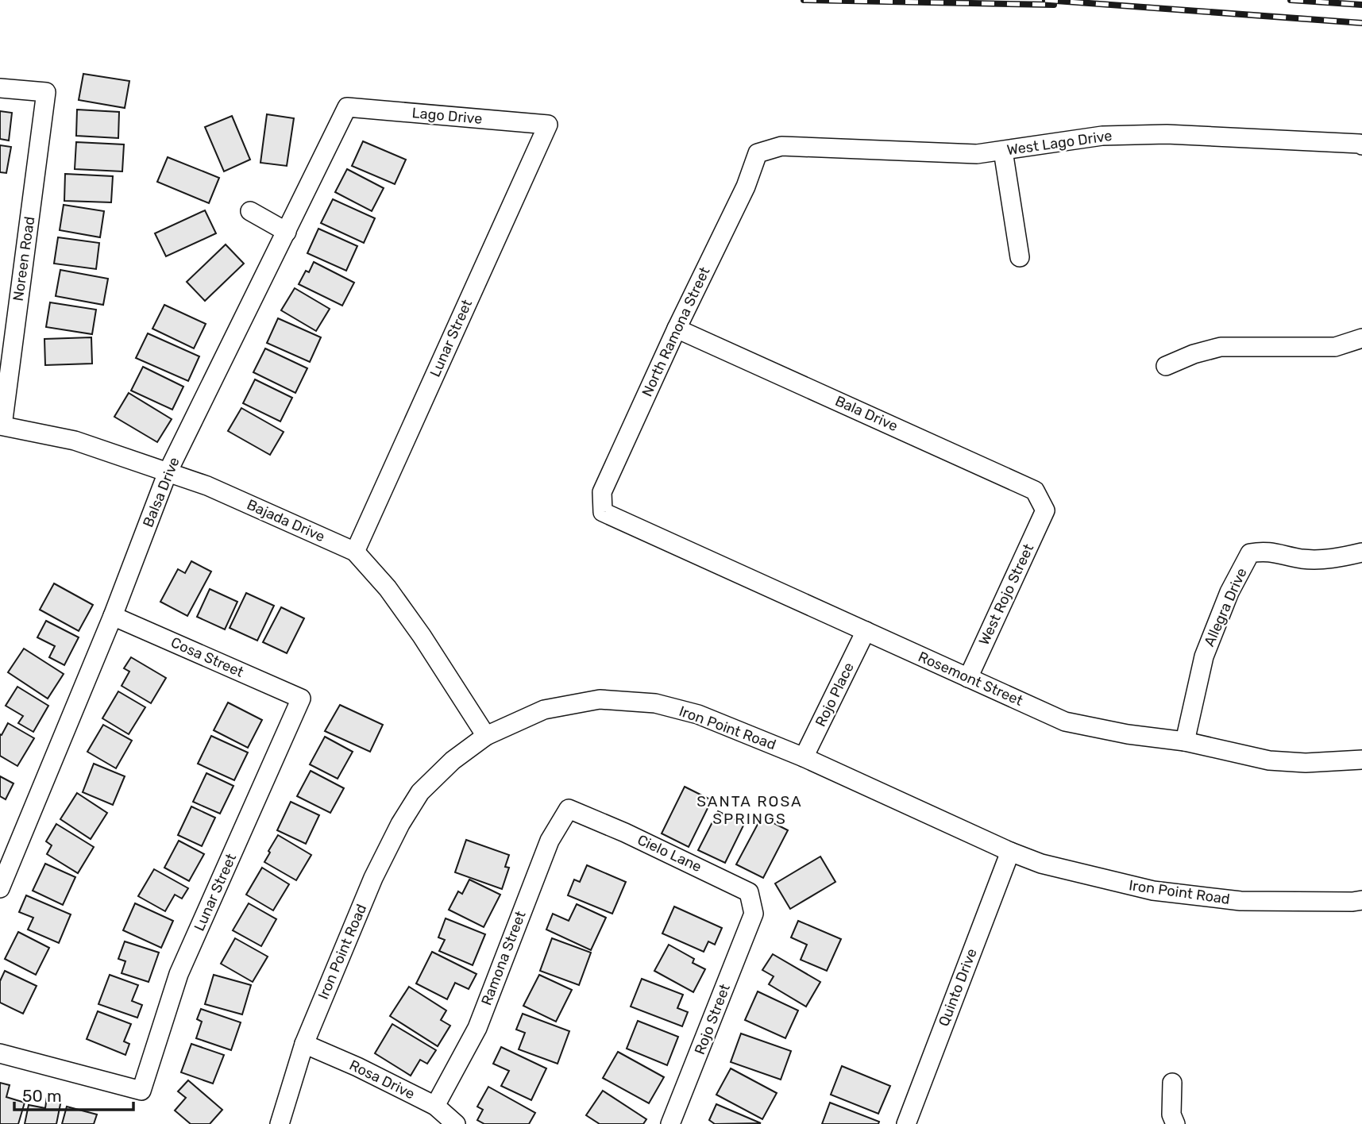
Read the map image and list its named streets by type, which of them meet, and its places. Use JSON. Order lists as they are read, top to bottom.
{
  "streets": {
    "street": [
      "Lago Drive",
      "West Lago Drive",
      "Noreen Road",
      "North Ramona Street",
      "Lunar Street",
      "Bala Drive",
      "Balsa Drive",
      "Bajada Drive",
      "West Rojo Street",
      "Allegra Drive",
      "Cosa Street",
      "Rosemont Street",
      "Rojo Place",
      "Iron Point Road",
      "Cielo Lane",
      "Ramona Street",
      "Quinto Drive",
      "Rojo Street",
      "Rosa Drive"
    ]
  },
  "crossings": [
    ["Lago Drive", "Lunar Street"],
    ["Lago Drive", "Balsa Drive"],
    ["West Lago Drive", "North Ramona Street"],
    ["Noreen Road", "Bajada Drive"],
    ["North Ramona Street", "Bala Drive"],
    ["North Ramona Street", "Rosemont Street"],
    ["Lunar Street", "Bajada Drive"],
    ["Lunar Street", "Cosa Street"],
    ["Bala Drive", "West Rojo Street"],
    ["Balsa Drive", "Bajada Drive"],
    ["Balsa Drive", "Cosa Street"],
    ["Bajada Drive", "Iron Point Road"],
    ["West Rojo Street", "Rosemont Street"],
    ["Allegra Drive", "Rosemont Street"],
    ["Rosemont Street", "Rojo Place"],
    ["Rojo Place", "Iron Point Road"],
    ["Iron Point Road", "Quinto Drive"],
    ["Iron Point Road", "Rosa Drive"],
    ["Cielo Lane", "Ramona Street"],
    ["Cielo Lane", "Rojo Street"],
    ["Ramona Street", "Rosa Drive"]
  ],
  "districts": ["SANTA ROSA SPRINGS"],
  "scale_bar": "50 m"
}
